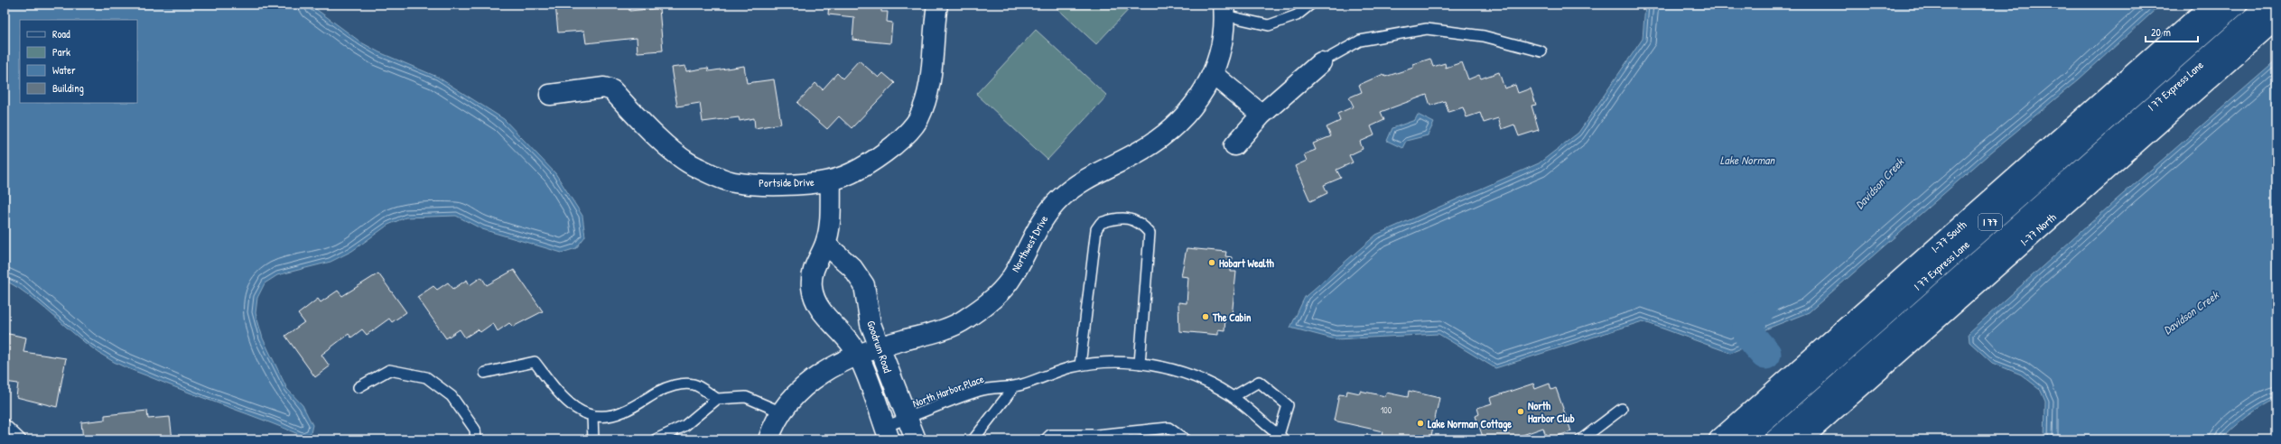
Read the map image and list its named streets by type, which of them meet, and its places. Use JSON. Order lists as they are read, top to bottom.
{
  "streets": {
    "main road": [
      "I 77 Express Lane",
      "Portside Drive",
      "I 77",
      "I-77 North",
      "I-77 South",
      "Northwest Drive",
      "Goodrum Road"
    ],
    "lane": ["North Harbor Place"]
  },
  "crossings": [
    ["I 77 Express Lane", "I-77 South"],
    ["Portside Drive", "Goodrum Road"],
    ["Northwest Drive", "Goodrum Road"],
    ["Goodrum Road", "North Harbor Place"]
  ],
  "water": ["Lake Norman", "Davidson Creek"],
  "places": [
    "Hobart Wealth",
    "The Cabin",
    "North Harbor Club",
    "Lake Norman Cottage"
  ],
  "house_numbers": ["100"],
  "legend": [
    "Road",
    "Park",
    "Water",
    "Building"
  ],
  "scale_bar": "20 m"
}
